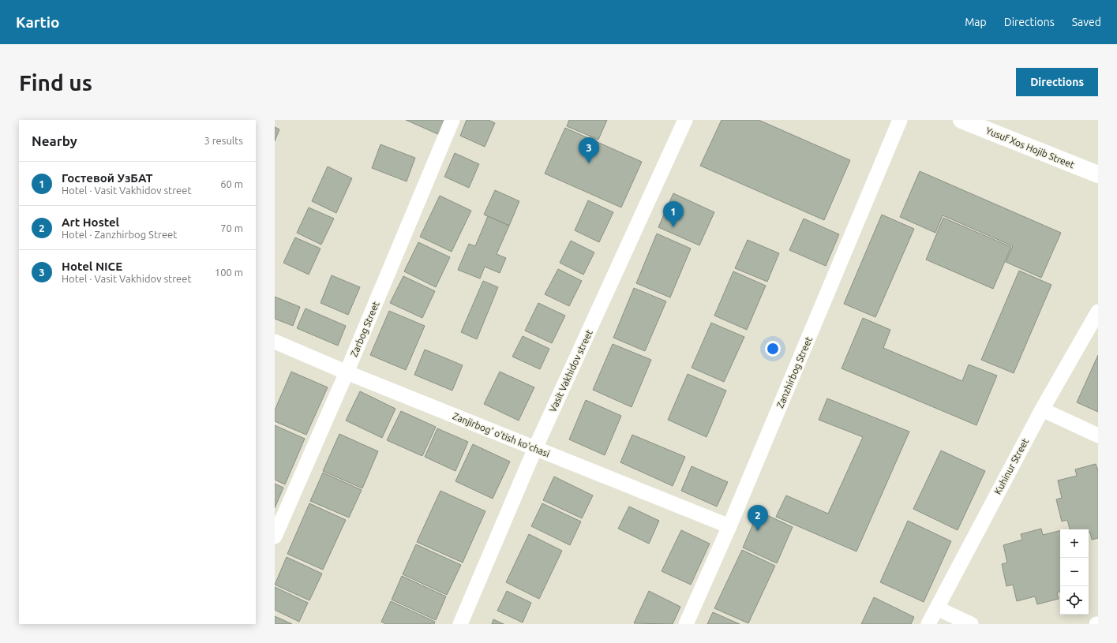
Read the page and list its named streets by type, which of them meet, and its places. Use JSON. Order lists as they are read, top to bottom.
{
  "streets": {
    "main road": ["Yusuf Xos Hojib Street"],
    "street": [
      "Zarbog Street",
      "Vasit Vakhidov street",
      "Zanzhirbog Street",
      "Zanjirbog' o'tish ko'chasi",
      "Kuhinur Street"
    ]
  },
  "crossings": [
    ["Zarbog Street", "Zanjirbog' o'tish ko'chasi"],
    ["Vasit Vakhidov street", "Zanjirbog' o'tish ko'chasi"],
    ["Zanzhirbog Street", "Zanjirbog' o'tish ko'chasi"]
  ],
  "page": {
    "header": "Kartio",
    "nav": ["Map", "Directions", "Saved"],
    "buttons": "Directions",
    "title": "Find us",
    "heading": ["Nearby", "3 results"],
    "pins": ["3", "1", "2"],
    "list": [
      {
        "mark": "1",
        "name": "Гостевой УзБАТ",
        "note": "Hotel · Vasit Vakhidov street",
        "value": "60 m"
      },
      {
        "mark": "2",
        "name": "Art Hostel",
        "note": "Hotel · Zanzhirbog Street",
        "value": "70 m"
      },
      {
        "mark": "3",
        "name": "Hotel NICE",
        "note": "Hotel · Vasit Vakhidov street",
        "value": "100 m"
      }
    ],
    "map_buttons": ["+", "−"]
  }
}
